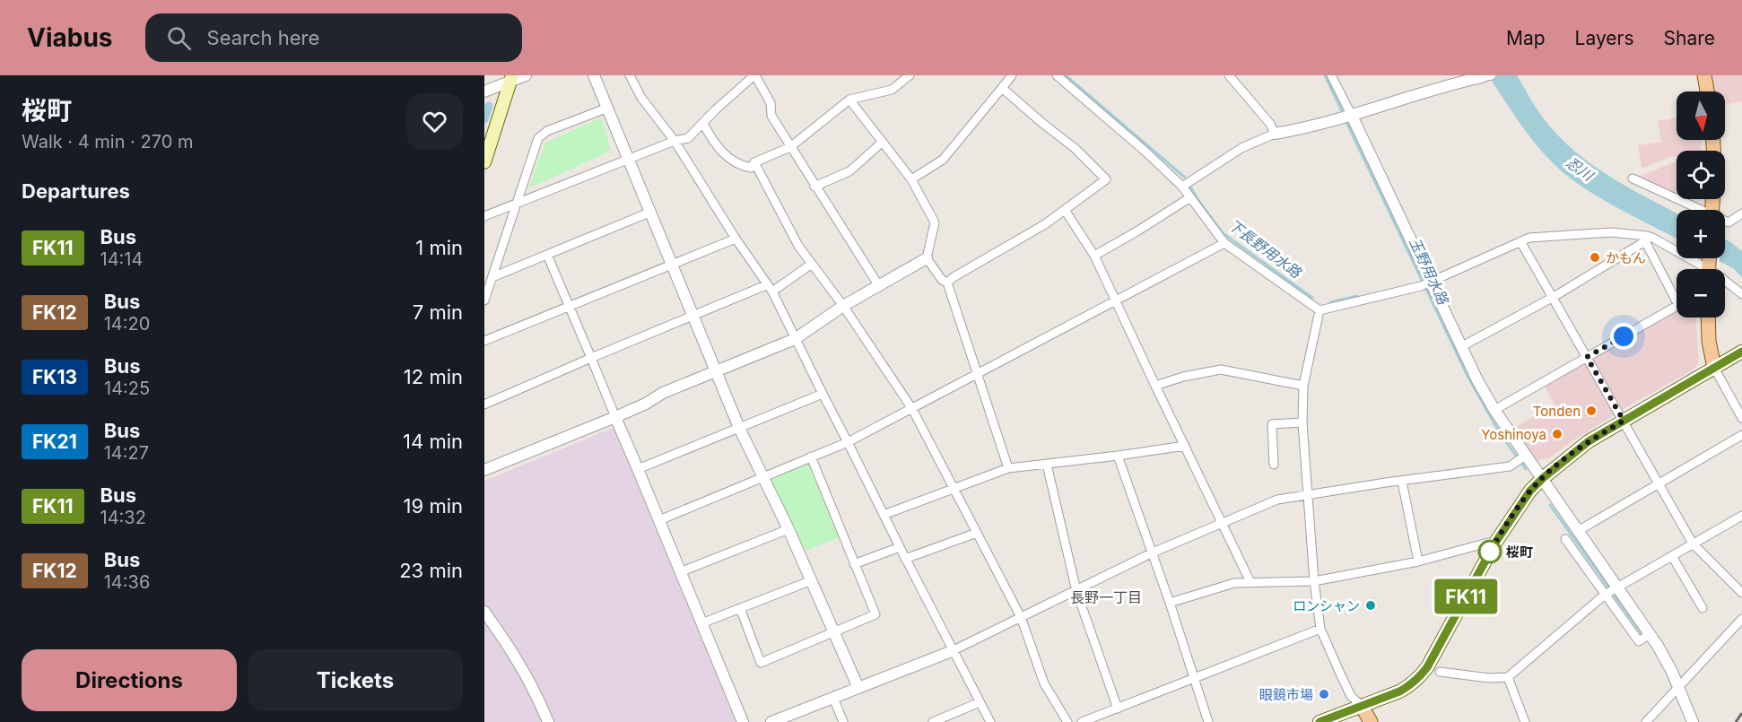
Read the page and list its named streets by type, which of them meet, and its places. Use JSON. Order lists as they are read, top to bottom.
{
  "districts": ["長野一丁目"],
  "water": ["忍川", "下長野用水路", "玉野用水路"],
  "places": [
    "かもん",
    "Tonden",
    "Yoshinoya",
    "桜町",
    "ロンシャン",
    "眼鏡市場"
  ],
  "lines": ["bus line FK11"],
  "north": "bottom",
  "page": {
    "header": "Viabus",
    "search": "Search here",
    "nav": ["Map", "Layers", "Share"],
    "heading": [
      ["桜町", "Walk · 4 min · 270 m"],
      "Departures"
    ],
    "on_map": "FK11",
    "map_buttons": ["+", "−"],
    "list": [
      {
        "mark": "FK11",
        "name": "Bus",
        "note": "14:14",
        "value": "1 min"
      },
      {
        "mark": "FK12",
        "name": "Bus",
        "note": "14:20",
        "value": "7 min"
      },
      {
        "mark": "FK13",
        "name": "Bus",
        "note": "14:25",
        "value": "12 min"
      },
      {
        "mark": "FK21",
        "name": "Bus",
        "note": "14:27",
        "value": "14 min"
      },
      {
        "mark": "FK11",
        "name": "Bus",
        "note": "14:32",
        "value": "19 min"
      },
      {
        "mark": "FK12",
        "name": "Bus",
        "note": "14:36",
        "value": "23 min"
      }
    ],
    "buttons": ["Directions", "Tickets"]
  }
}
